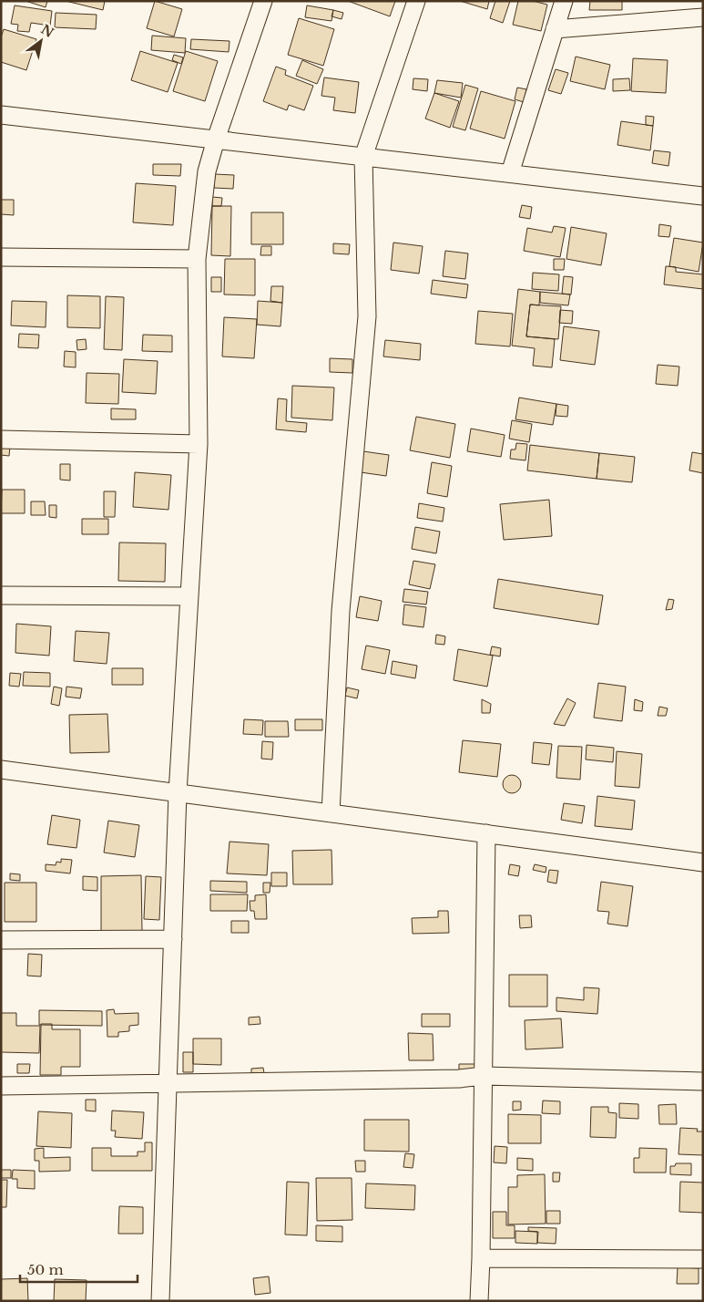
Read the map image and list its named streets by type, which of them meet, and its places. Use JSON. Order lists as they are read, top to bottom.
{
  "scale_bar": "50 m",
  "north": "top right"
}
